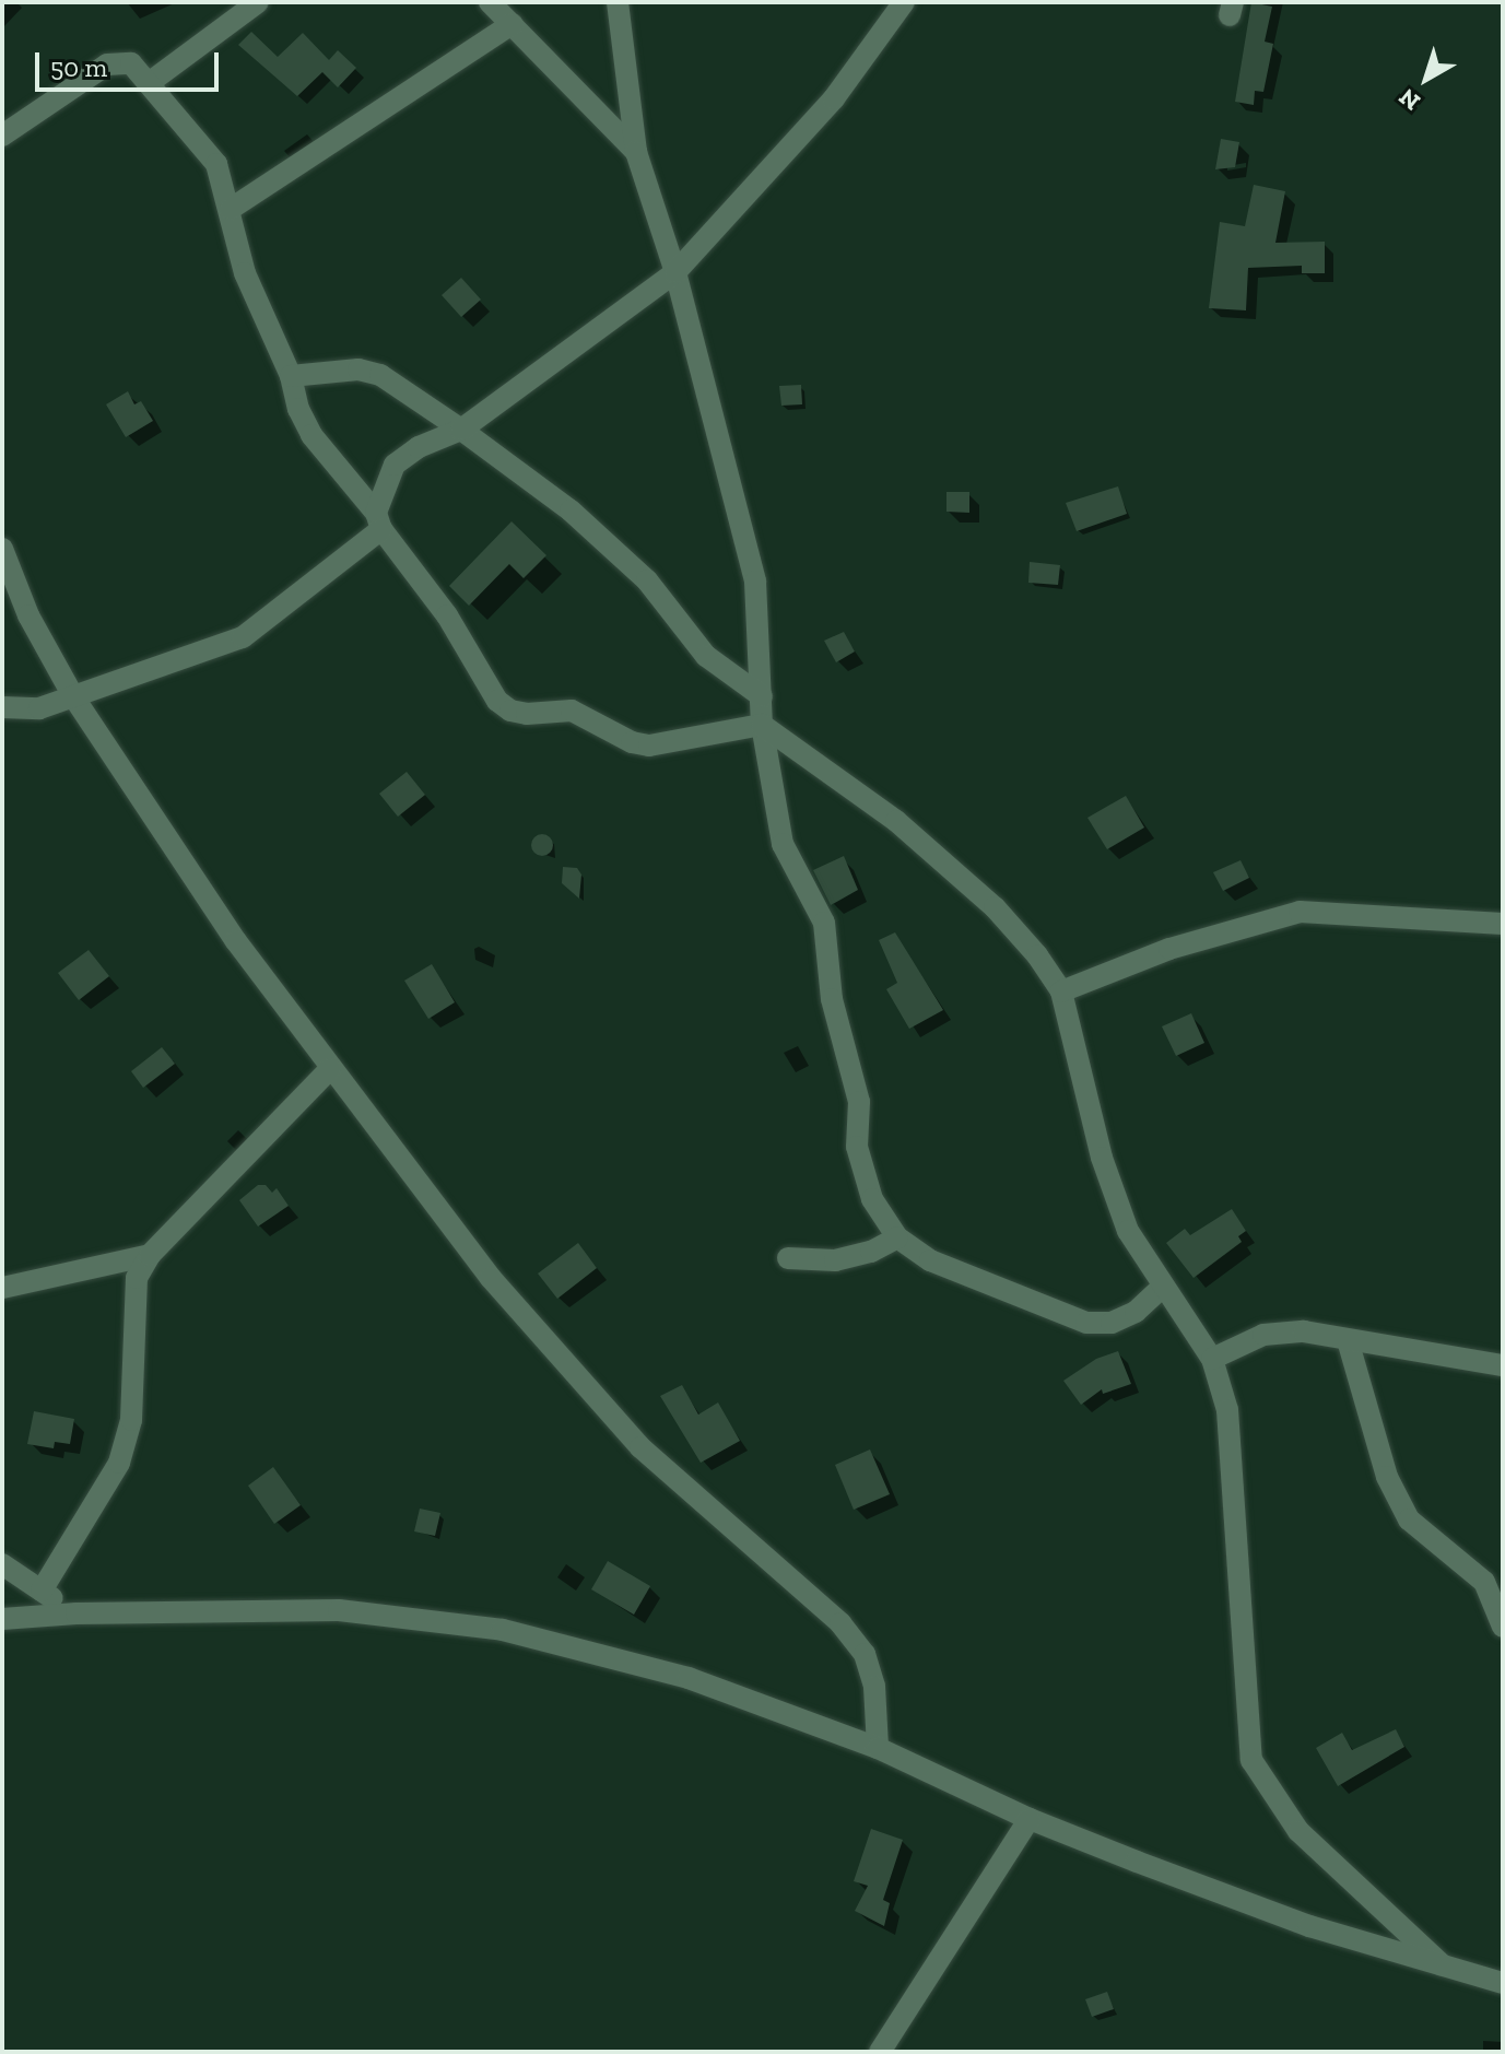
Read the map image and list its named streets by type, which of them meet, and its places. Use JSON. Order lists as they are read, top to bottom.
{
  "scale_bar": "50 m",
  "north": "bottom left"
}
